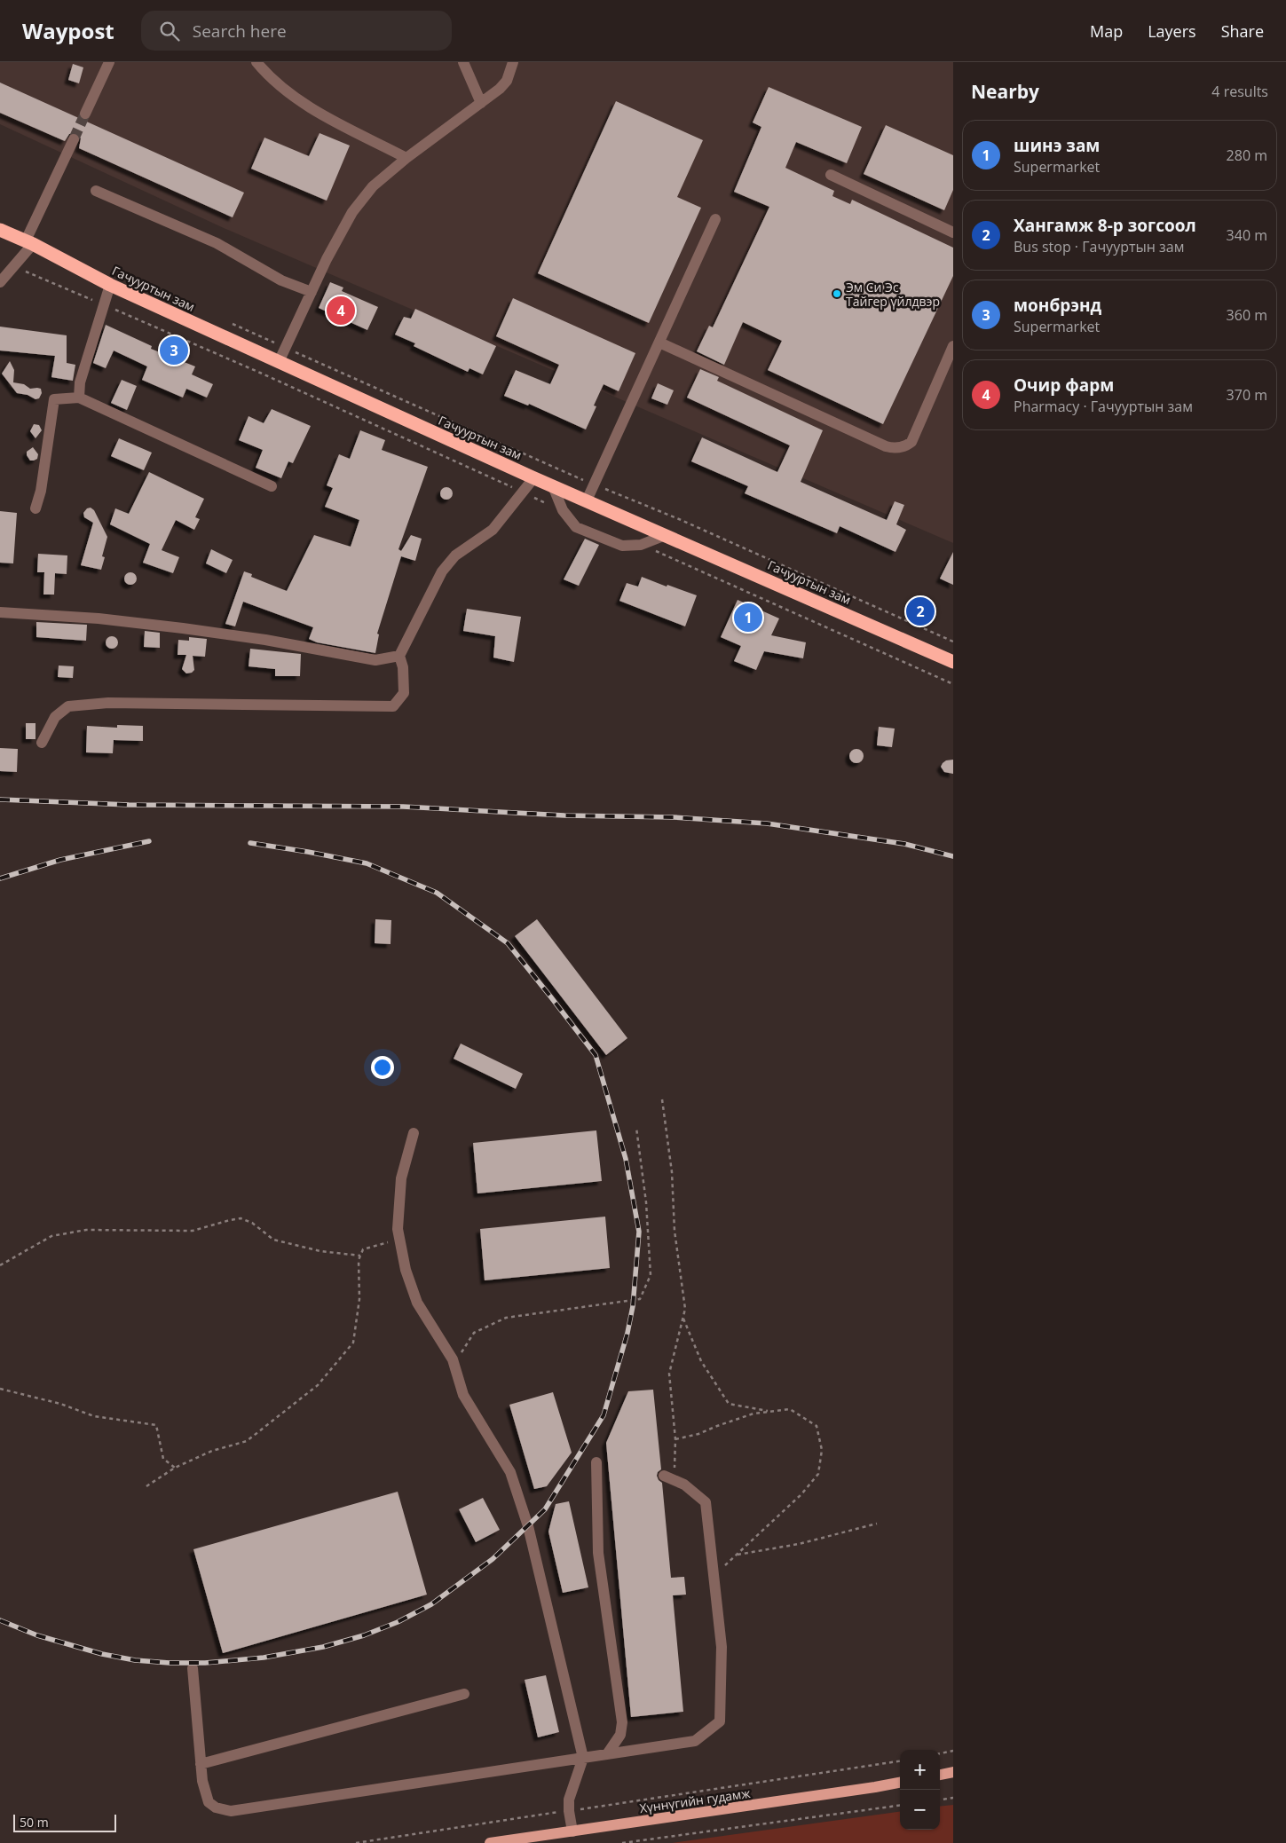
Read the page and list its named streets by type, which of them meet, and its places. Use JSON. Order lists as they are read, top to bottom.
{
  "streets": {
    "highway": ["Гачууртын зам"],
    "main road": ["Хүннүгийн гудамж"]
  },
  "places": ["Эм Си Эс Тайгер үйлдвэр"],
  "scale_bar": "50 m",
  "page": {
    "header": "Waypost",
    "search": "Search here",
    "nav": ["Map", "Layers", "Share"],
    "heading": ["Nearby", "4 results"],
    "list": [
      {
        "mark": "1",
        "name": "шинэ зам",
        "note": "Supermarket",
        "value": "280 m"
      },
      {
        "mark": "2",
        "name": "Хангамж 8-р зогсоол",
        "note": "Bus stop · Гачууртын зам",
        "value": "340 m"
      },
      {
        "mark": "3",
        "name": "монбрэнд",
        "note": "Supermarket",
        "value": "360 m"
      },
      {
        "mark": "4",
        "name": "Очир фарм",
        "note": "Pharmacy · Гачууртын зам",
        "value": "370 m"
      }
    ],
    "pins": [
      "4",
      "3",
      "2",
      "1"
    ],
    "map_buttons": ["+", "−"],
    "scale": "50 m"
  }
}
